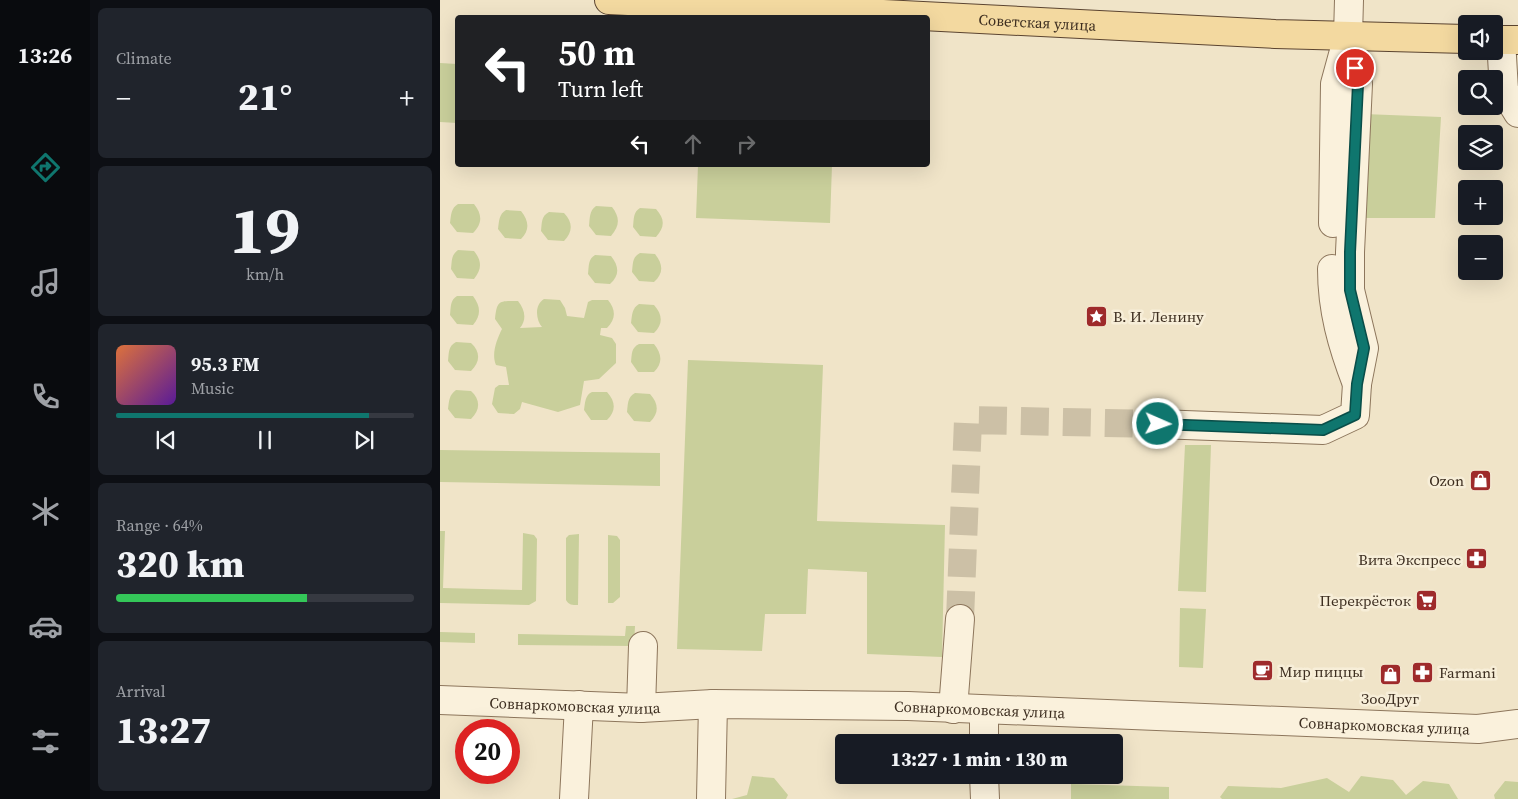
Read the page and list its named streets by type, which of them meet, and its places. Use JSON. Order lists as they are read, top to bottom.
{
  "streets": {
    "main road": ["Советская улица"],
    "street": ["Совнаркомовская улица"]
  },
  "places": {
    "place": ["В. И. Ленину"],
    "shop": ["Ozon", "ЗооДруг"],
    "pharmacy": ["Вита Экспресс", "Farmani"],
    "supermarket": ["Перекрёсток"],
    "cafe": ["Мир пиццы"]
  },
  "page": {
    "tabs": "13:26",
    "tile": [
      "Climate",
      ["19", "km/h"],
      ["Range · 64%", "320 km"],
      ["Arrival", "13:27"]
    ],
    "map_buttons": ["+", "−"],
    "turn": ["50 m", "Turn left"],
    "heat": ["−", "21°", "+"],
    "song": ["95.3 FM", "Music"],
    "limit": "20",
    "trip": "13:27 · 1 min · 130 m"
  }
}
